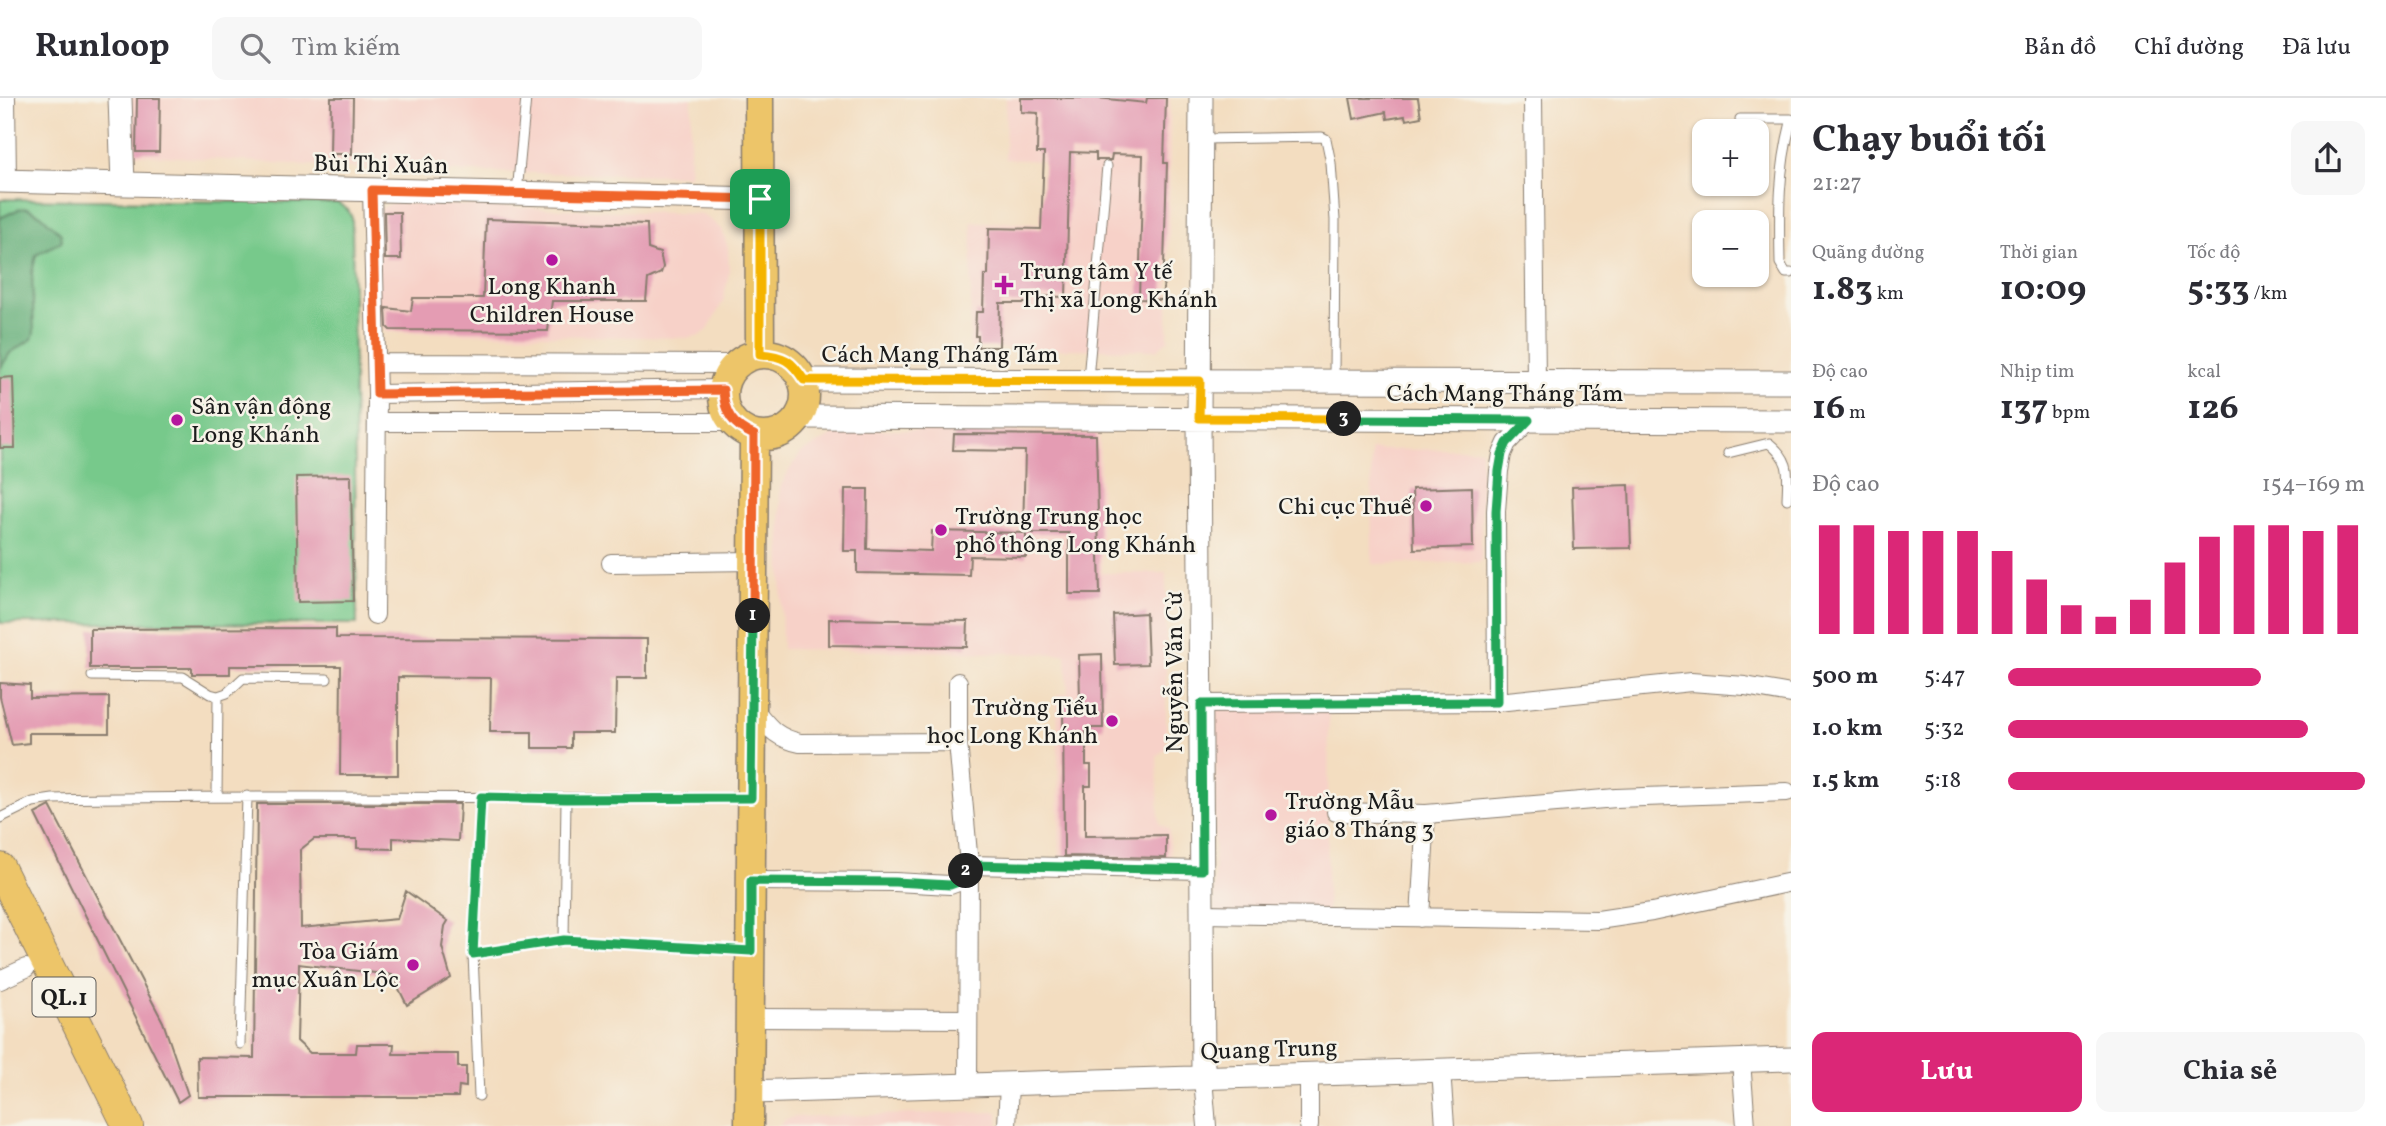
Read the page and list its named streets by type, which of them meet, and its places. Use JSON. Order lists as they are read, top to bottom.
{
  "streets": {
    "highway": ["QL.1"],
    "street": [
      "Bùi Thị Xuân",
      "Cách Mạng Tháng Tám",
      "Nguyễn Văn Cừ",
      "Quang Trung"
    ]
  },
  "crossings": [
    ["Cách Mạng Tháng Tám", "Nguyễn Văn Cừ"],
    ["Nguyễn Văn Cừ", "Quang Trung"]
  ],
  "places": {
    "other": [
      "Long Khanh Children House",
      "Sân vận động Long Khánh",
      "Chi cục Thuế",
      "Trường Trung học phổ thông Long Khánh",
      "Trường Tiểu học Long Khánh",
      "Trường Mẫu giáo 8 Tháng 3",
      "Tòa Giám mục Xuân Lộc"
    ],
    "health": ["Trung tâm Y tế Thị xã Long Khánh"]
  },
  "page": {
    "header": "Runloop",
    "search": "Tìm kiếm",
    "nav": ["Bản đồ", "Chỉ đường", "Đã lưu"],
    "heading": ["Chạy buổi tối", "21:27"],
    "map_buttons": ["+", "−"],
    "stats": [
      ["Quãng đường", "1.83 km"],
      ["Thời gian", "10:09"],
      ["Tốc độ", "5:33 /km"],
      ["Độ cao", "16 m"],
      ["Nhịp tim", "137 bpm"],
      ["kcal", "126"]
    ],
    "pins": ["3", "1", "2"],
    "chart": ["Độ cao", "154–169 m"],
    "list": [
      {
        "name": "500 m",
        "note": "5:47"
      },
      {
        "name": "1.0 km",
        "note": "5:32"
      },
      {
        "name": "1.5 km",
        "note": "5:18"
      }
    ],
    "buttons": ["Lưu", "Chia sẻ"]
  }
}
